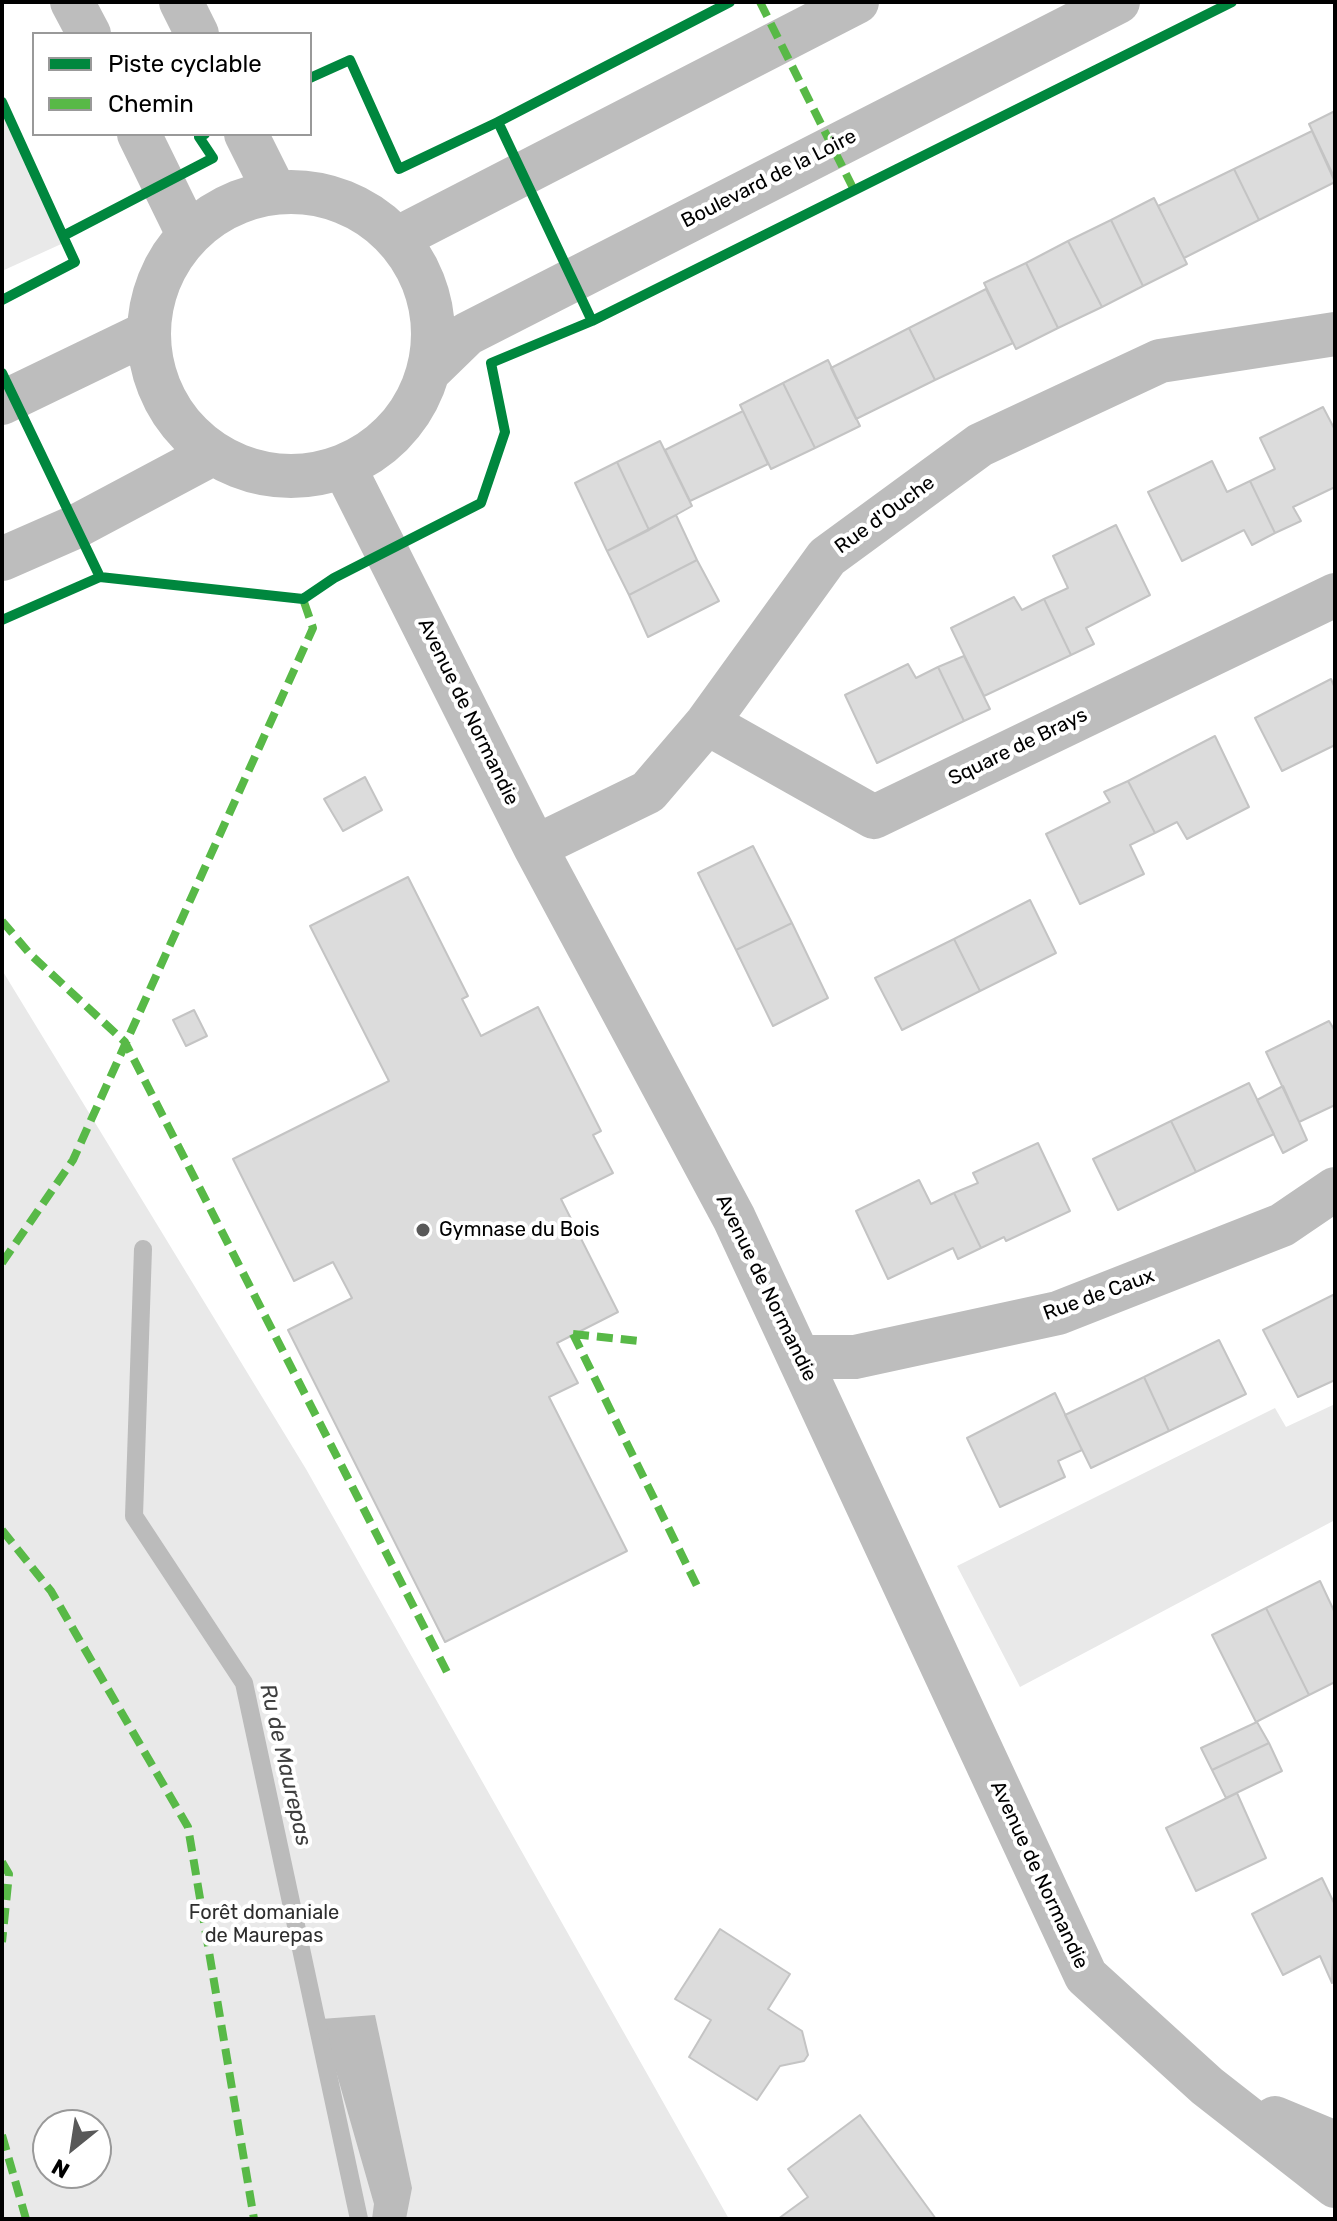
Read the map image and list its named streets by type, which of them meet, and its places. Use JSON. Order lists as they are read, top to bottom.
{
  "streets": {
    "street": [
      "Boulevard de la Loire",
      "Rue d'Ouche",
      "Avenue de Normandie",
      "Square de Brays",
      "Rue de Caux"
    ]
  },
  "crossings": [
    ["Boulevard de la Loire", "Avenue de Normandie"],
    ["Rue d'Ouche", "Avenue de Normandie"],
    ["Rue d'Ouche", "Square de Brays"],
    ["Avenue de Normandie", "Rue de Caux"]
  ],
  "water": ["Ru de Maurepas"],
  "parks": ["Forêt domaniale de Maurepas"],
  "places": ["Gymnase du Bois"],
  "legend": ["Piste cyclable", "Chemin"],
  "north": "bottom left"
}
